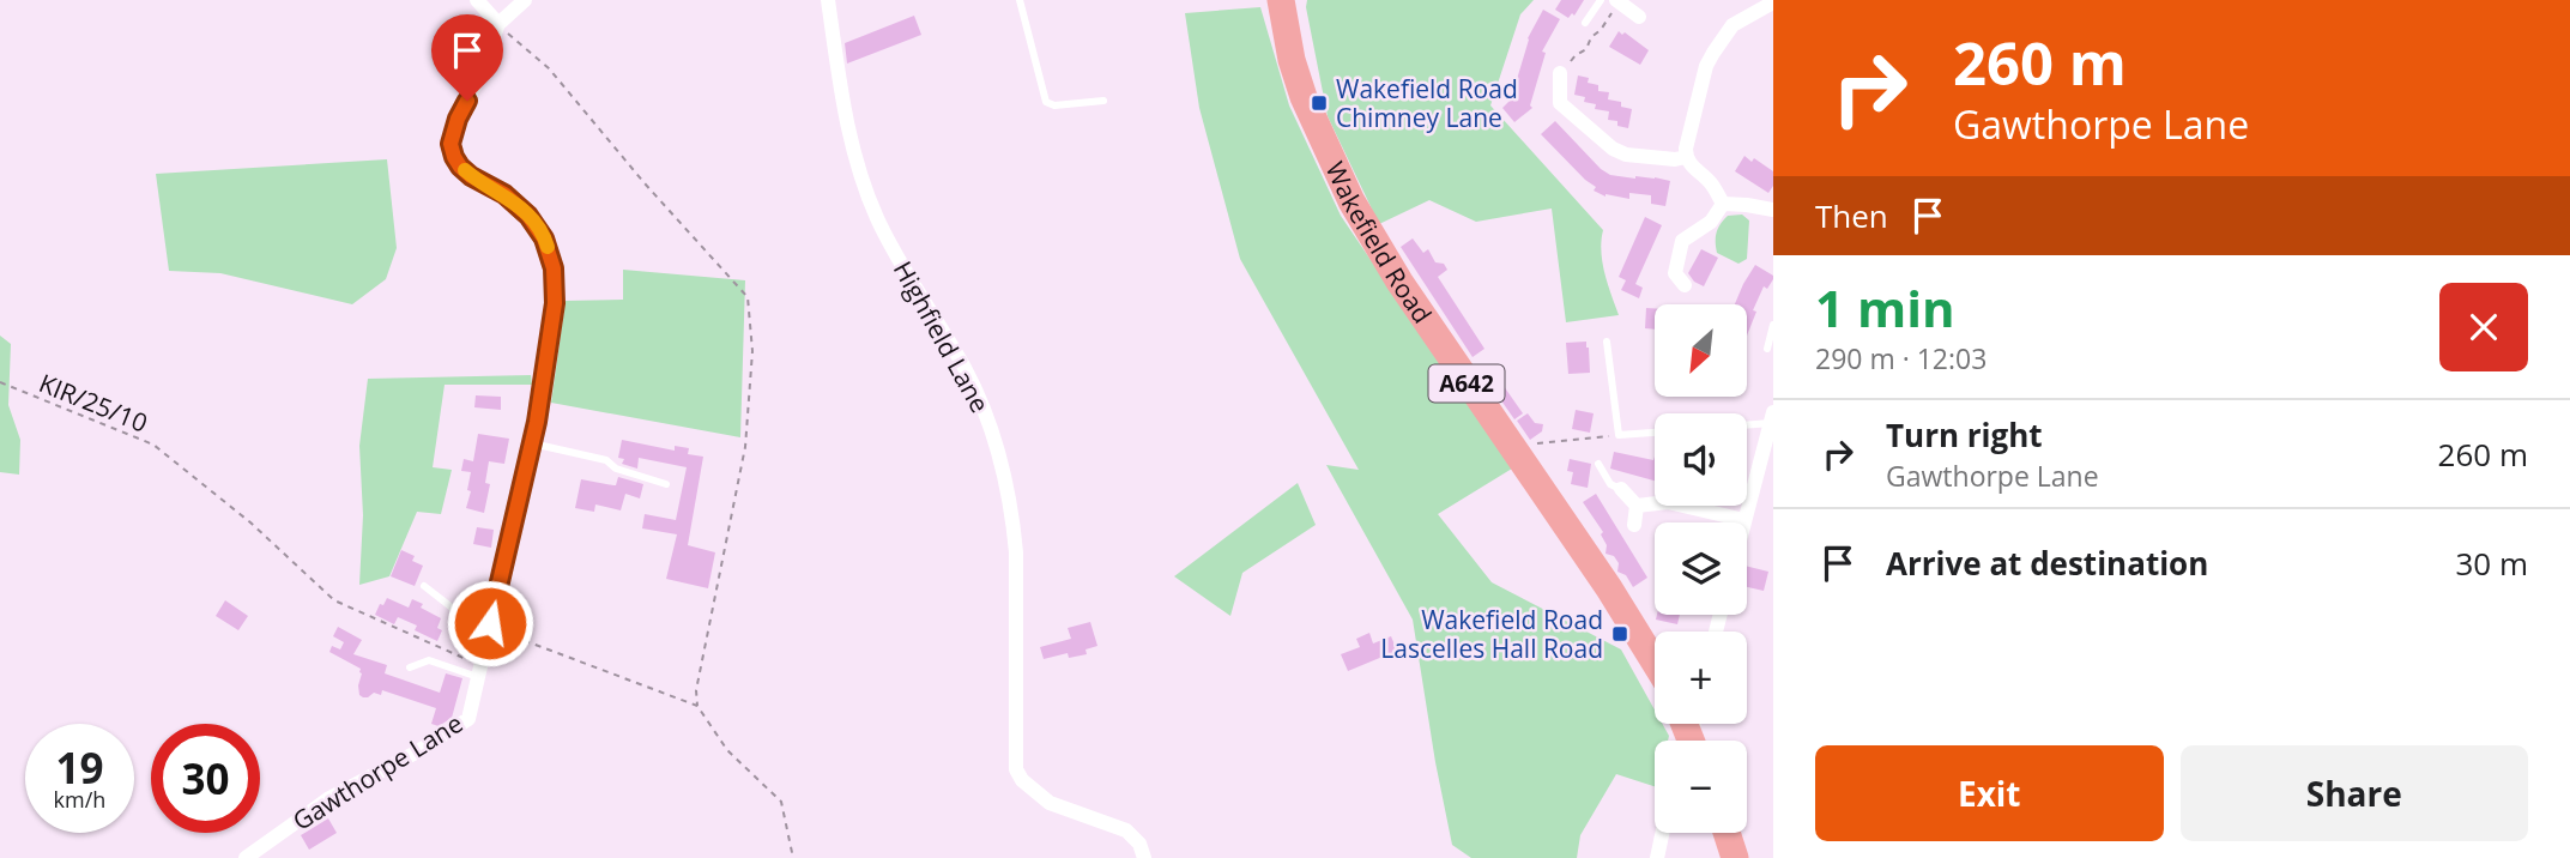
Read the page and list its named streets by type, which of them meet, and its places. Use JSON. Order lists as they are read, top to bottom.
{
  "streets": {
    "highway": ["Wakefield Road", "A642"],
    "street": ["Highfield Lane", "Gawthorpe Lane"],
    "path": ["KIR/25/10"]
  },
  "crossings": [
    ["KIR/25/10", "Gawthorpe Lane"]
  ],
  "places": {
    "transit": ["Wakefield Road Chimney Lane", "Wakefield Road Lascelles Hall Road"]
  },
  "north": "bottom left",
  "page": {
    "turn": ["260 m", "Gawthorpe Lane"],
    "then": "Then",
    "heading": ["1 min", "290 m · 12:03"],
    "map_buttons": ["+", "−"],
    "list": [
      {
        "name": "Turn right",
        "note": "Gawthorpe Lane",
        "value": "260 m"
      },
      {
        "name": "Arrive at destination",
        "value": "30 m"
      }
    ],
    "speed": "19 km/h",
    "limit": "30",
    "buttons": ["Exit", "Share"]
  }
}
